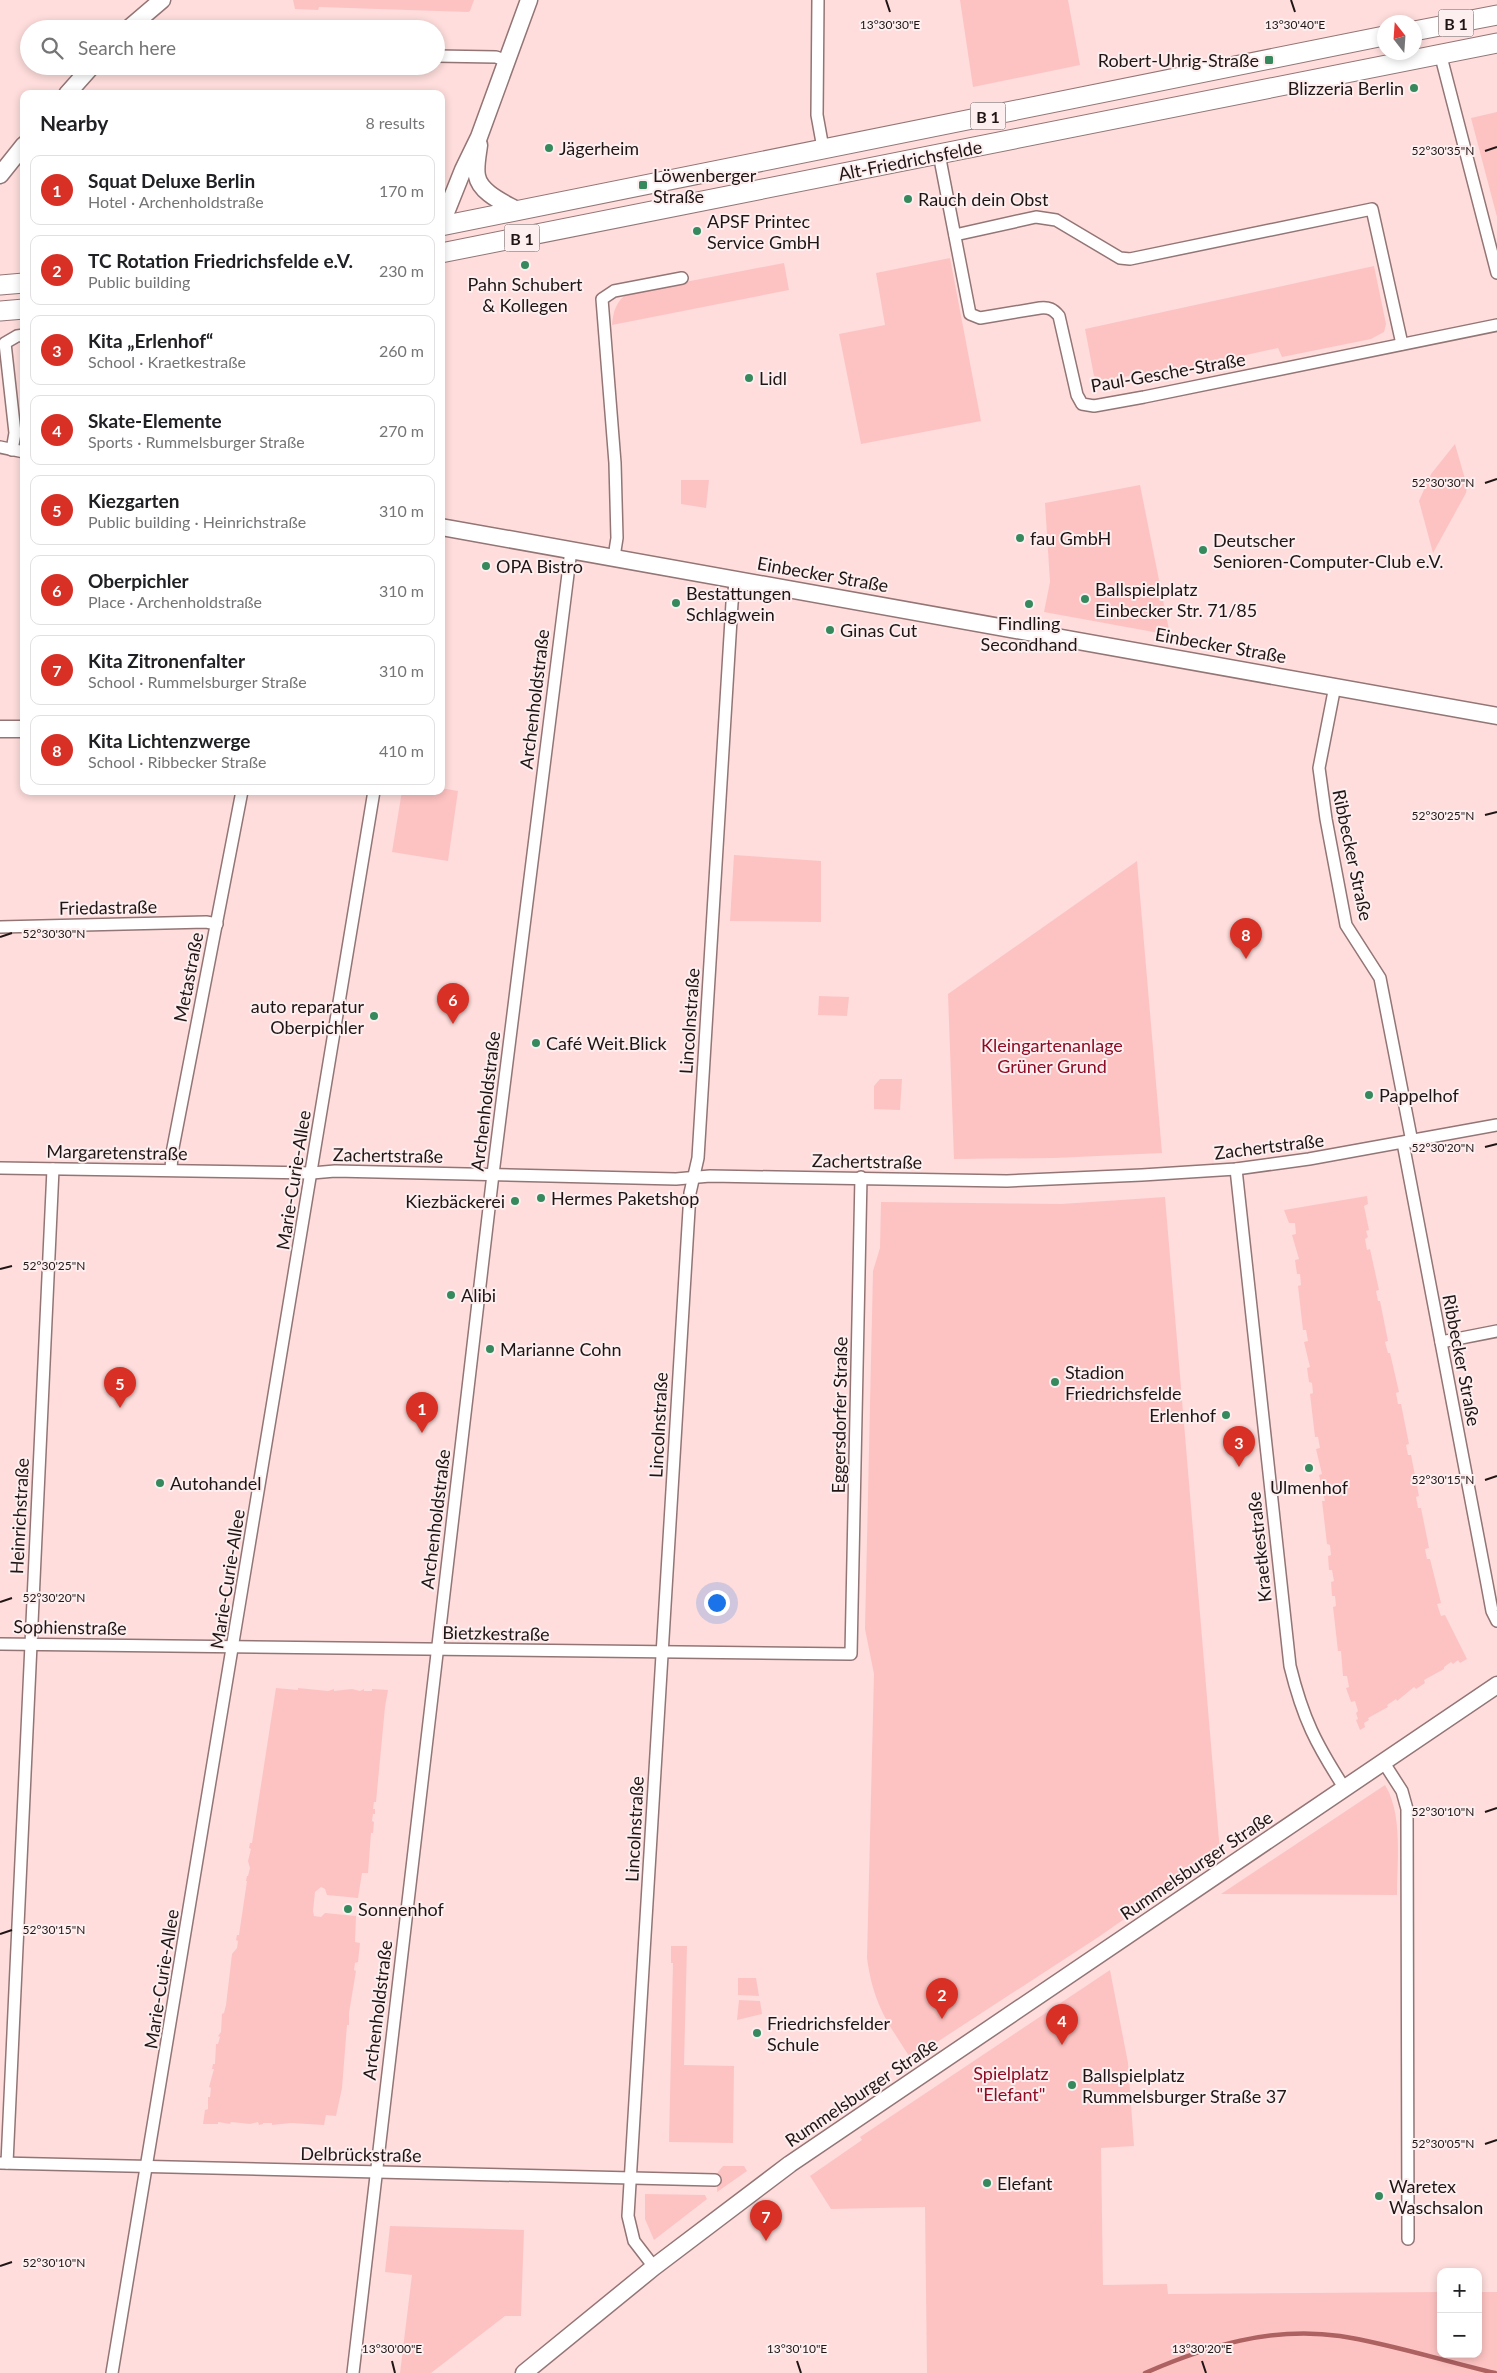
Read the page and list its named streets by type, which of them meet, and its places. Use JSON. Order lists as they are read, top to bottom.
{
  "streets": {
    "main road": ["B 1", "Alt-Friedrichsfelde"],
    "street": [
      "Paul-Gesche-Straße",
      "Einbecker Straße",
      "Archenholdstraße",
      "Ribbecker Straße",
      "Friedastraße",
      "Metastraße",
      "Lincolnstraße",
      "Zachertstraße",
      "Margaretenstraße",
      "Marie-Curie-Allee",
      "Eggersdorfer Straße",
      "Heinrichstraße",
      "Kraetkestraße",
      "Sophienstraße",
      "Bietzkestraße",
      "Rummelsburger Straße",
      "Delbrückstraße"
    ]
  },
  "crossings": [
    ["Alt-Friedrichsfelde", "Paul-Gesche-Straße"],
    ["Einbecker Straße", "Archenholdstraße"],
    ["Einbecker Straße", "Ribbecker Straße"],
    ["Einbecker Straße", "Lincolnstraße"],
    ["Archenholdstraße", "Zachertstraße"],
    ["Archenholdstraße", "Bietzkestraße"],
    ["Archenholdstraße", "Delbrückstraße"],
    ["Ribbecker Straße", "Zachertstraße"],
    ["Friedastraße", "Metastraße"],
    ["Metastraße", "Margaretenstraße"],
    ["Lincolnstraße", "Zachertstraße"],
    ["Lincolnstraße", "Bietzkestraße"],
    ["Lincolnstraße", "Rummelsburger Straße"],
    ["Lincolnstraße", "Delbrückstraße"],
    ["Zachertstraße", "Margaretenstraße"],
    ["Zachertstraße", "Marie-Curie-Allee"],
    ["Zachertstraße", "Eggersdorfer Straße"],
    ["Zachertstraße", "Kraetkestraße"],
    ["Margaretenstraße", "Heinrichstraße"],
    ["Marie-Curie-Allee", "Bietzkestraße"],
    ["Marie-Curie-Allee", "Delbrückstraße"],
    ["Eggersdorfer Straße", "Bietzkestraße"],
    ["Heinrichstraße", "Sophienstraße"],
    ["Heinrichstraße", "Delbrückstraße"],
    ["Kraetkestraße", "Rummelsburger Straße"],
    ["Sophienstraße", "Bietzkestraße"]
  ],
  "parks": ["Kleingartenanlage Grüner Grund", "Spielplatz \"Elefant\""],
  "places": {
    "transit": ["Robert-Uhrig-Straße", "Löwenberger Straße"],
    "other": [
      "Blizzeria Berlin",
      "Jägerheim",
      "Rauch dein Obst",
      "APSF Printec Service GmbH",
      "Pahn Schubert & Kollegen",
      "Lidl",
      "fau GmbH",
      "Deutscher Senioren-Computer-Club e.V.",
      "OPA Bistro",
      "Ballspielplatz Einbecker Str. 71/85",
      "Bestattungen Schlagwein",
      "Findling Secondhand",
      "Ginas Cut",
      "auto reparatur Oberpichler",
      "Café Weit.Blick",
      "Pappelhof",
      "Hermes Paketshop",
      "Kiezbäckerei",
      "Alibi",
      "Marianne Cohn",
      "Stadion Friedrichsfelde",
      "Erlenhof",
      "Ulmenhof",
      "Autohandel",
      "Sonnenhof",
      "Friedrichsfelder Schule",
      "Ballspielplatz Rummelsburger Straße 37",
      "Elefant",
      "Waretex Waschsalon"
    ]
  },
  "north": "top",
  "page": {
    "search": "Search here",
    "heading": ["Nearby", "8 results"],
    "list": [
      {
        "mark": "1",
        "name": "Squat Deluxe Berlin",
        "note": "Hotel · Archenholdstraße",
        "value": "170 m"
      },
      {
        "mark": "2",
        "name": "TC Rotation Friedrichsfelde e.V.",
        "note": "Public building",
        "value": "230 m"
      },
      {
        "mark": "3",
        "name": "Kita „Erlenhof“",
        "note": "School · Kraetkestraße",
        "value": "260 m"
      },
      {
        "mark": "4",
        "name": "Skate-Elemente",
        "note": "Sports · Rummelsburger Straße",
        "value": "270 m"
      },
      {
        "mark": "5",
        "name": "Kiezgarten",
        "note": "Public building · Heinrichstraße",
        "value": "310 m"
      },
      {
        "mark": "6",
        "name": "Oberpichler",
        "note": "Place · Archenholdstraße",
        "value": "310 m"
      },
      {
        "mark": "7",
        "name": "Kita Zitronenfalter",
        "note": "School · Rummelsburger Straße",
        "value": "310 m"
      },
      {
        "mark": "8",
        "name": "Kita Lichtenzwerge",
        "note": "School · Ribbecker Straße",
        "value": "410 m"
      }
    ],
    "pins": [
      "8",
      "6",
      "5",
      "1",
      "3",
      "2",
      "4",
      "7"
    ],
    "map_buttons": ["+", "−"]
  },
  "coordinates": [
    "13°30'30\"E",
    "13°30'40\"E",
    "52°30'35\"N",
    "52°30'30\"N",
    "52°30'25\"N",
    "52°30'20\"N",
    "52°30'15\"N",
    "52°30'10\"N",
    "52°30'05\"N",
    "13°30'00\"E",
    "13°30'10\"E",
    "13°30'20\"E"
  ]
}
